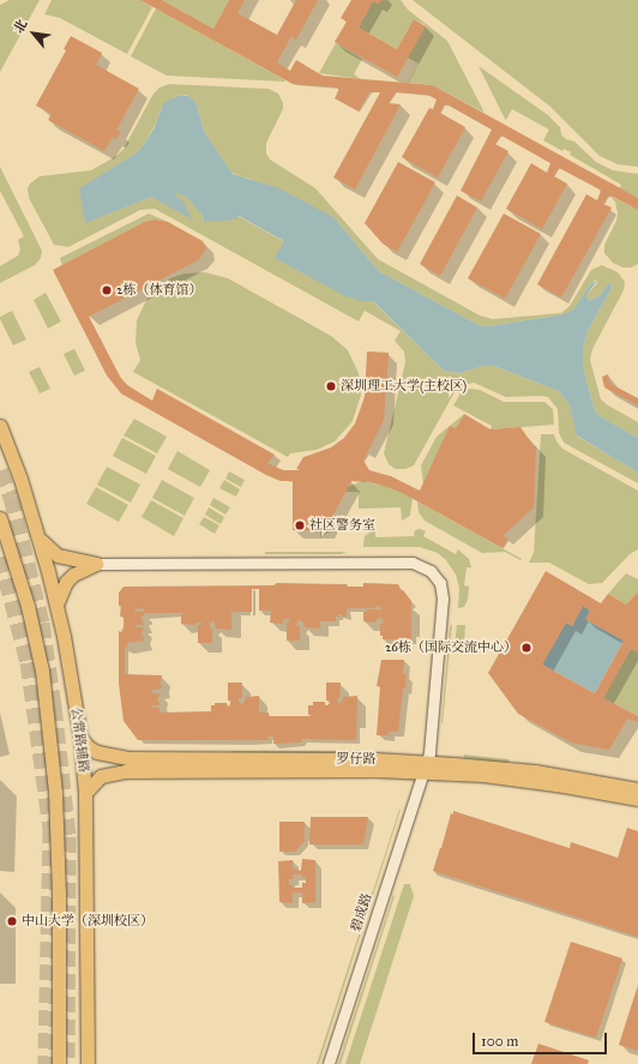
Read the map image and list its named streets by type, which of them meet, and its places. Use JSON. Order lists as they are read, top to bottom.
{
  "streets": {
    "main road": ["公常路辅路", "罗仔路"],
    "street": ["碧成路"]
  },
  "crossings": [
    ["公常路辅路", "罗仔路"],
    ["罗仔路", "碧成路"]
  ],
  "places": [
    "2栋（体育馆）",
    "深圳理工大学(主校区)",
    "社区警务室",
    "26栋（国际交流中心）",
    "中山大学（深圳校区）"
  ],
  "scale_bar": "100 m",
  "north": "top left"
}
